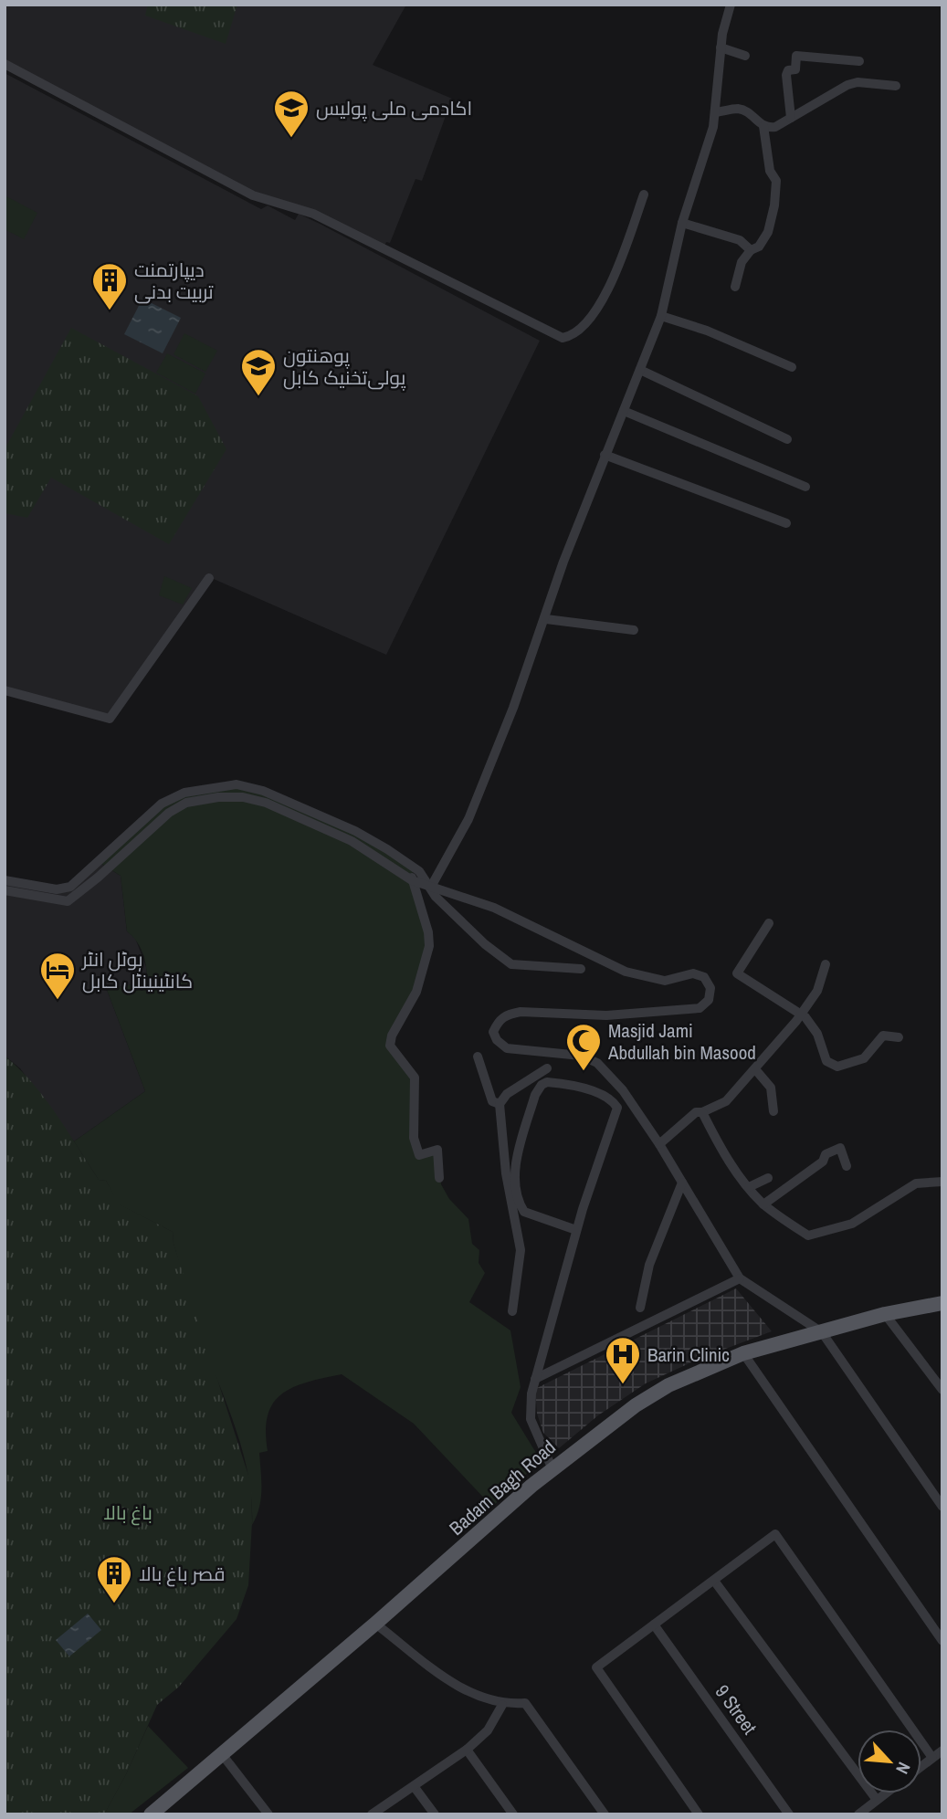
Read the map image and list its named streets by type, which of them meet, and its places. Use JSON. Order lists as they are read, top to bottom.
{
  "streets": {
    "main road": ["Badam Bagh Road"],
    "street": ["9 Street"]
  },
  "parks": ["باغ بالا"],
  "places": {
    "school or university": ["اکادمی ملی پولیس", "پوهنتون پولی‌تخنیک کابل"],
    "building": ["دیپارتمنت تربیت بدنی", "قصر باغ بالا"],
    "hotel": ["ہوٹل انٹر کانٹینینٹل کابل"],
    "mosque": ["Masjid Jami Abdullah bin Masood"],
    "hospital": ["Barin Clinic"]
  },
  "north": "bottom right"
}
